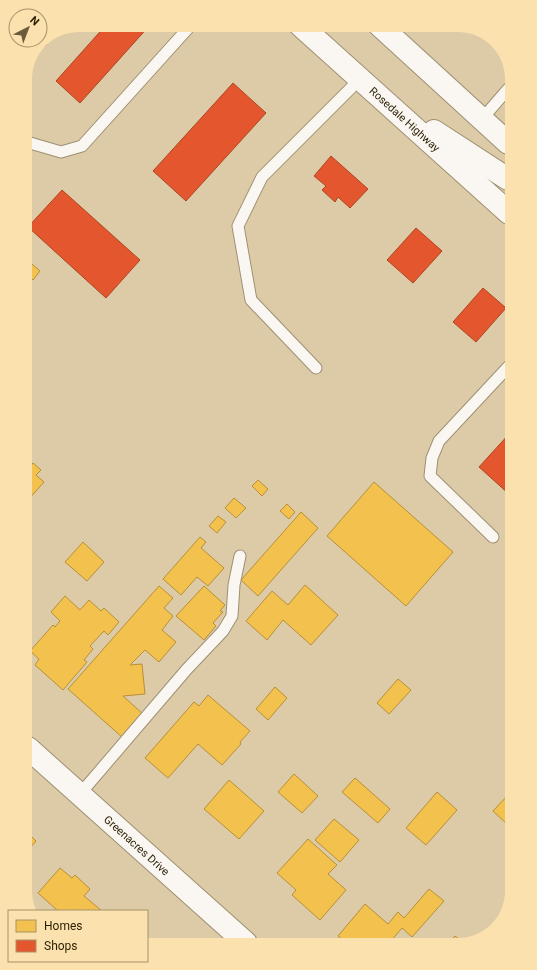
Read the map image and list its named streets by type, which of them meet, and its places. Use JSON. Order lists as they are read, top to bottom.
{
  "streets": {
    "main road": ["Rosedale Highway", "Greenacres Drive"]
  },
  "legend": ["Homes", "Shops"],
  "north": "top right"
}
